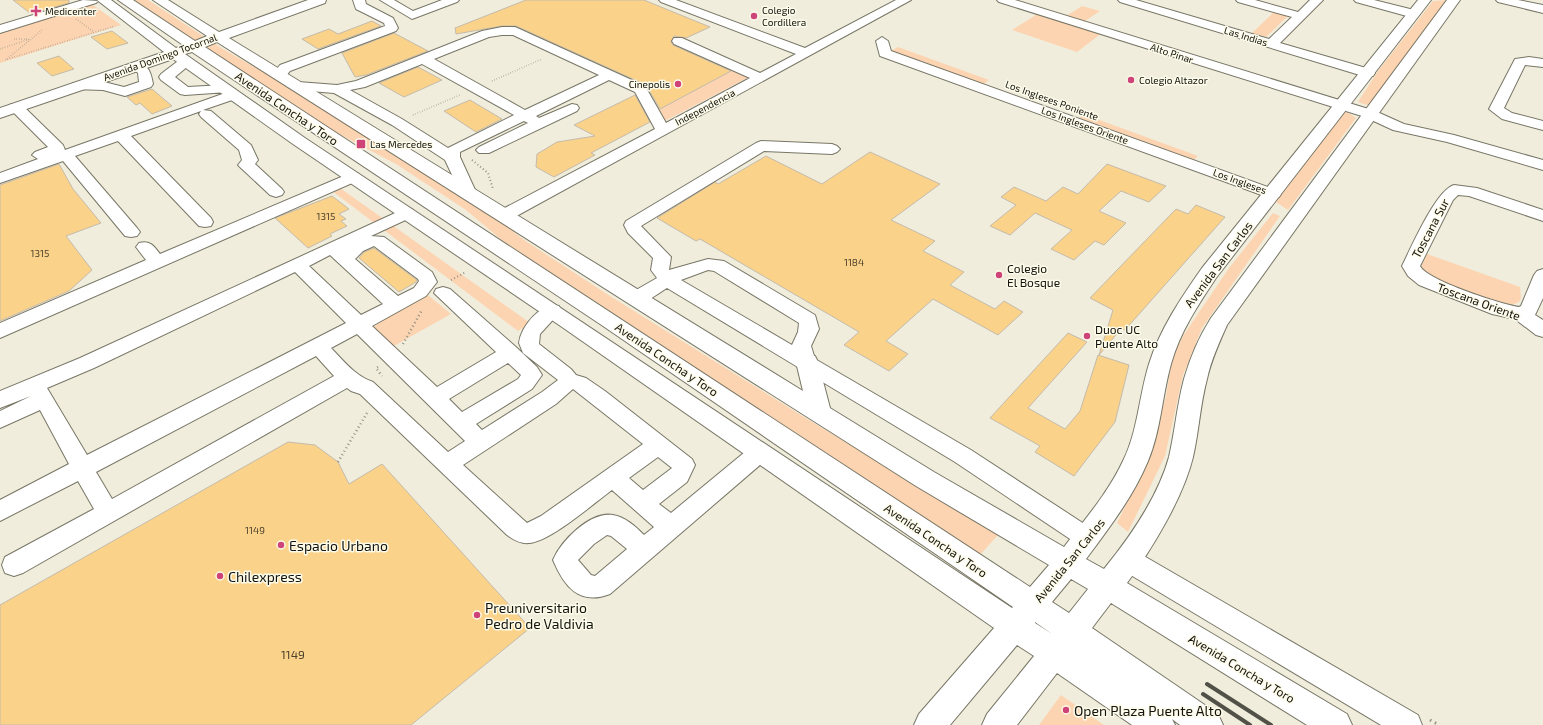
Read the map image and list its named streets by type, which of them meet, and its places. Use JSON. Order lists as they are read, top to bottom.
{
  "streets": {
    "main road": ["Avenida Domingo Tocornal", "Avenida Concha y Toro", "Avenida San Carlos"],
    "street": [
      "Las Indias",
      "Alto Pinar",
      "Los Ingleses Poniente",
      "Independencia",
      "Los Ingleses Oriente",
      "Los Ingleses",
      "Toscana Sur",
      "Toscana Oriente"
    ]
  },
  "crossings": [
    ["Las Indias", "Avenida San Carlos"],
    ["Alto Pinar", "Avenida San Carlos"],
    ["Avenida Domingo Tocornal", "Avenida Concha y Toro"],
    ["Los Ingleses Poniente", "Los Ingleses Oriente"],
    ["Los Ingleses Poniente", "Los Ingleses"],
    ["Independencia", "Avenida Concha y Toro"],
    ["Avenida Concha y Toro", "Avenida San Carlos"],
    ["Los Ingleses Oriente", "Los Ingleses"],
    ["Los Ingleses", "Avenida San Carlos"],
    ["Toscana Sur", "Toscana Oriente"]
  ],
  "places": {
    "health": ["Medicenter"],
    "other": [
      "Colegio Cordillera",
      "Colegio Altazor",
      "Cinepolis",
      "Colegio El Bosque",
      "Duoc UC Puente Alto",
      "Espacio Urbano",
      "Chilexpress",
      "Preuniversitario Pedro de Valdivia",
      "Open Plaza Puente Alto"
    ],
    "transit": ["Las Mercedes"]
  },
  "house_numbers": [
    "1315",
    "1315",
    "1184",
    "1149",
    "1149"
  ]
}
